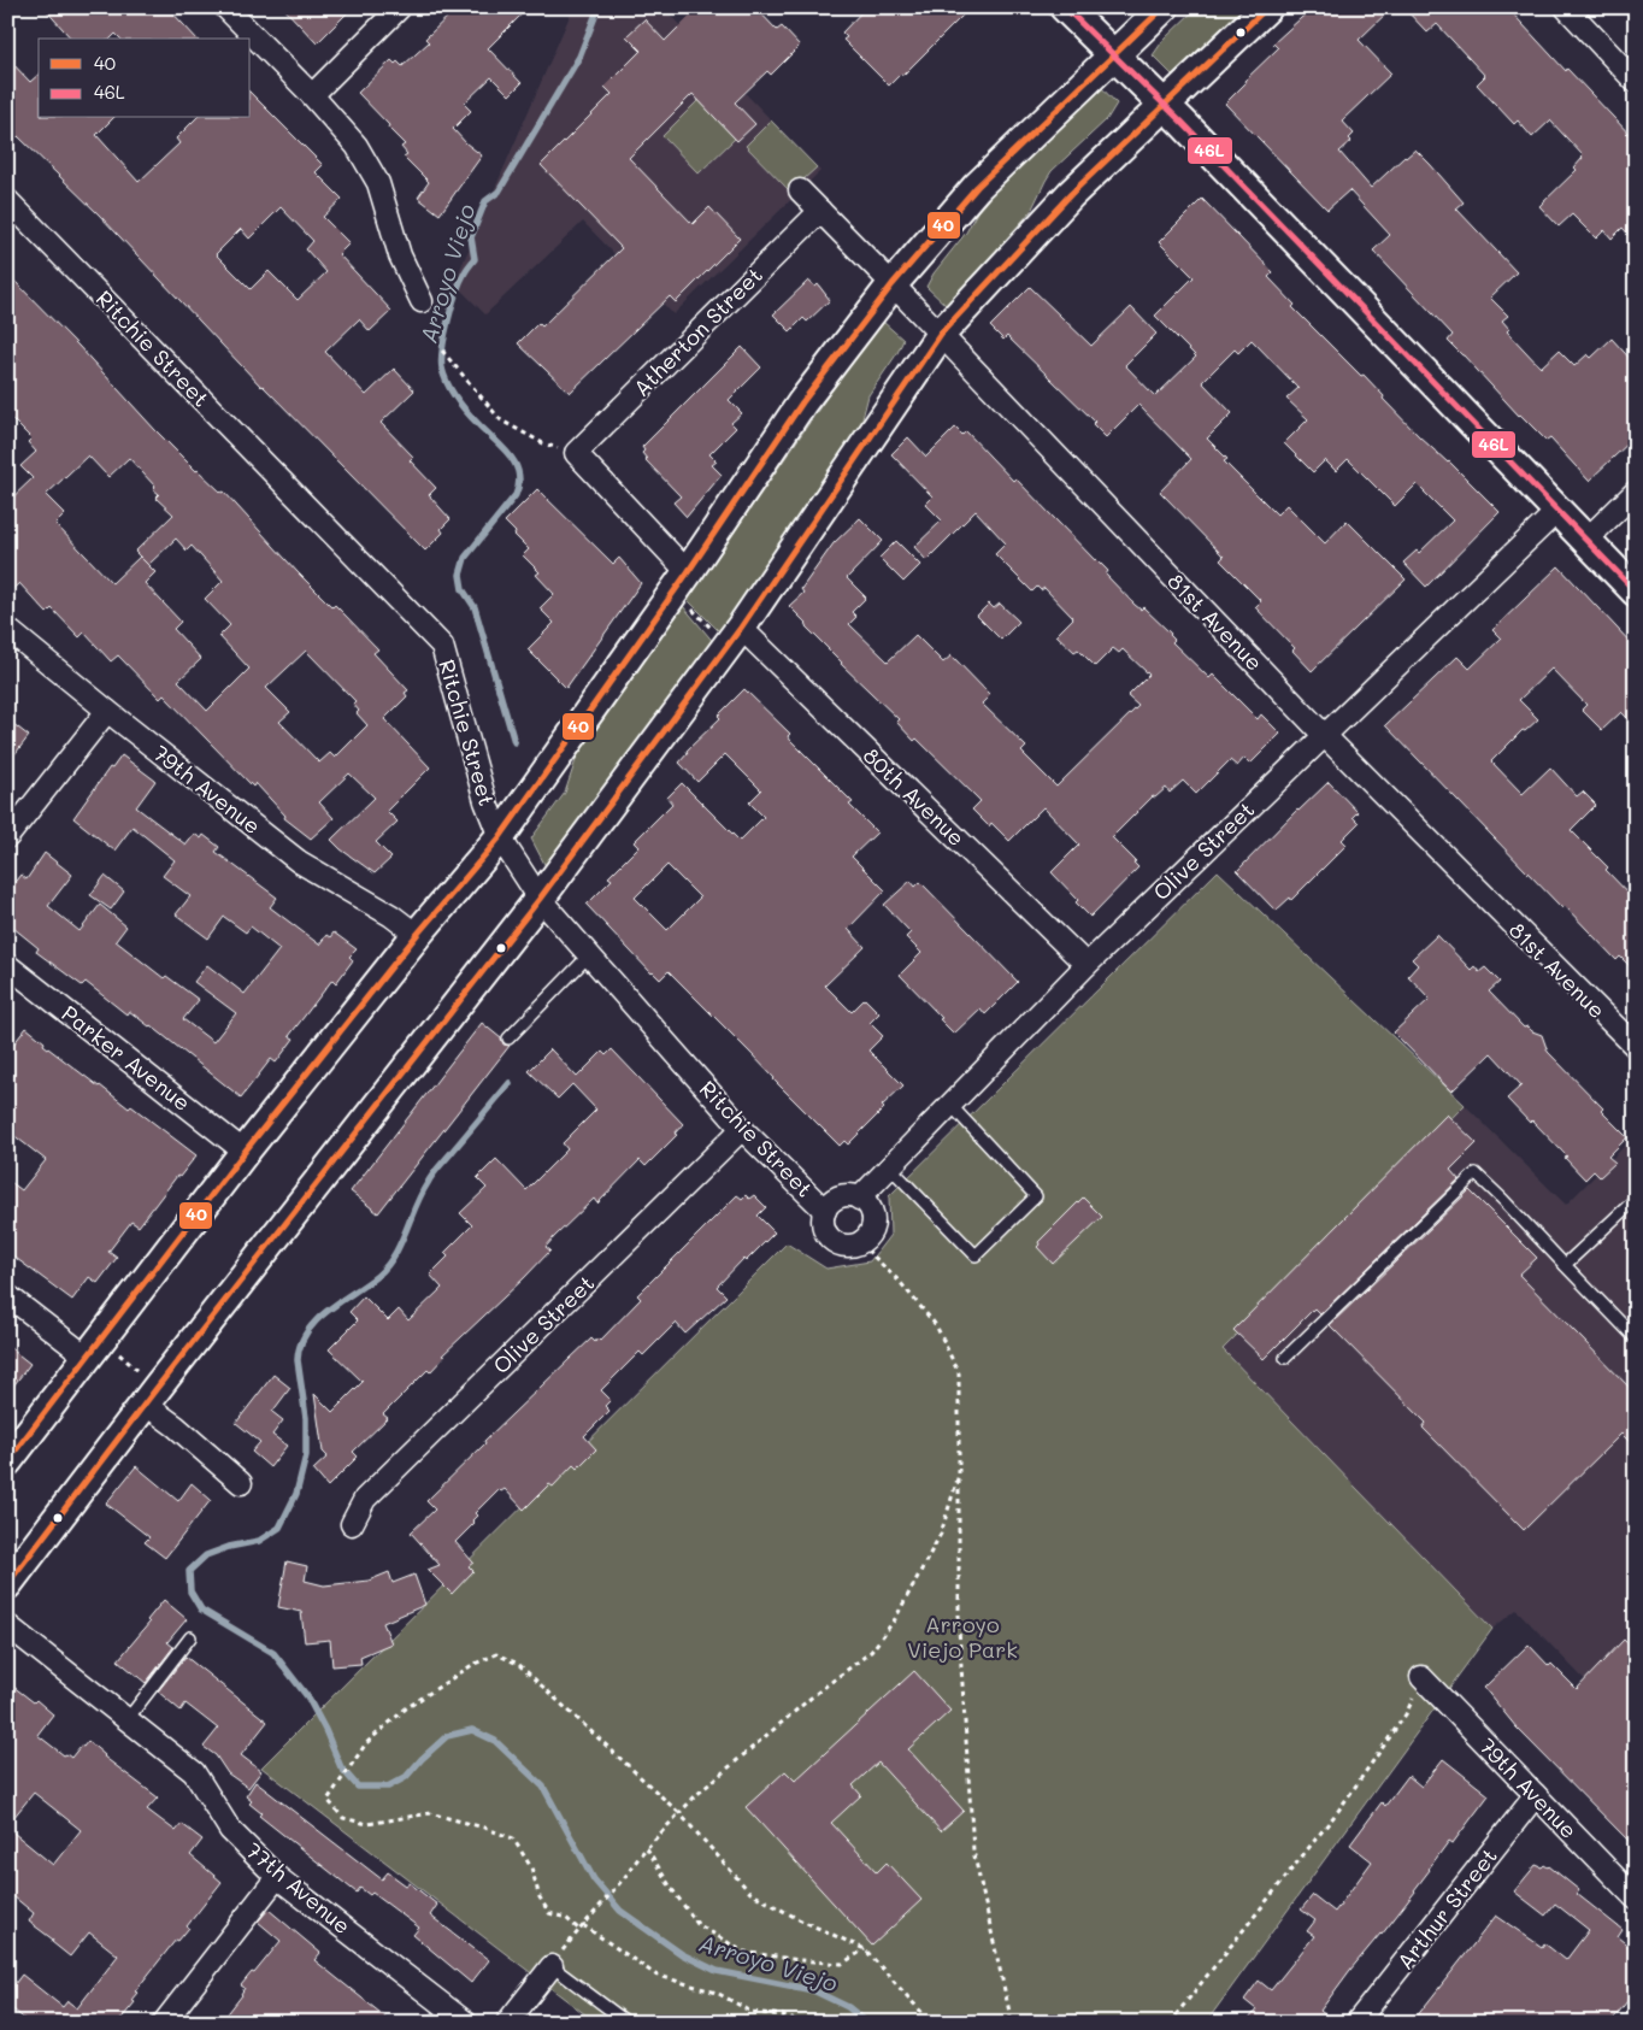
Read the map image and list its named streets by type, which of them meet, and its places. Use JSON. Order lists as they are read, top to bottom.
{
  "streets": {
    "street": [
      "Atherton Street",
      "Ritchie Street",
      "81st Avenue",
      "79th Avenue",
      "80th Avenue",
      "Olive Street",
      "Parker Avenue",
      "77th Avenue",
      "Arthur Street"
    ]
  },
  "crossings": [
    ["Atherton Street", "81st Avenue"],
    ["Ritchie Street", "Olive Street"],
    ["81st Avenue", "Olive Street"],
    ["79th Avenue", "Arthur Street"],
    ["80th Avenue", "Olive Street"]
  ],
  "water": ["Arroyo Viejo"],
  "parks": ["Arroyo Viejo Park"],
  "lines": ["transit line 40", "transit line 46L"],
  "legend": ["40", "46L"]
}
